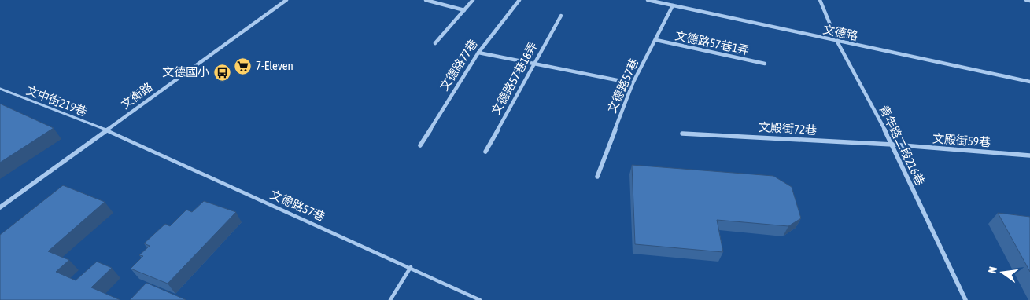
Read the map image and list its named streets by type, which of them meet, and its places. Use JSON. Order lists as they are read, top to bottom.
{
  "streets": {
    "street": [
      "文德路",
      "文德路57巷1弄",
      "文德路77巷",
      "文德路57巷18弄",
      "文德路57巷",
      "文衡路",
      "文殿街72巷",
      "文殿街59巷",
      "青年路二段216巷"
    ],
    "lane": ["文中街219巷"]
  },
  "crossings": [
    ["文德路", "文德路57巷"],
    ["文德路", "青年路二段216巷"],
    ["文德路57巷1弄", "文德路57巷"],
    ["文德路57巷", "文衡路"],
    ["文德路57巷", "文中街219巷"],
    ["文衡路", "文中街219巷"],
    ["文殿街72巷", "文殿街59巷"],
    ["文殿街72巷", "青年路二段216巷"],
    ["文殿街59巷", "青年路二段216巷"]
  ],
  "places": {
    "supermarket": ["7-Eleven"],
    "bus stop": ["文德國小"]
  },
  "north": "left"
}
